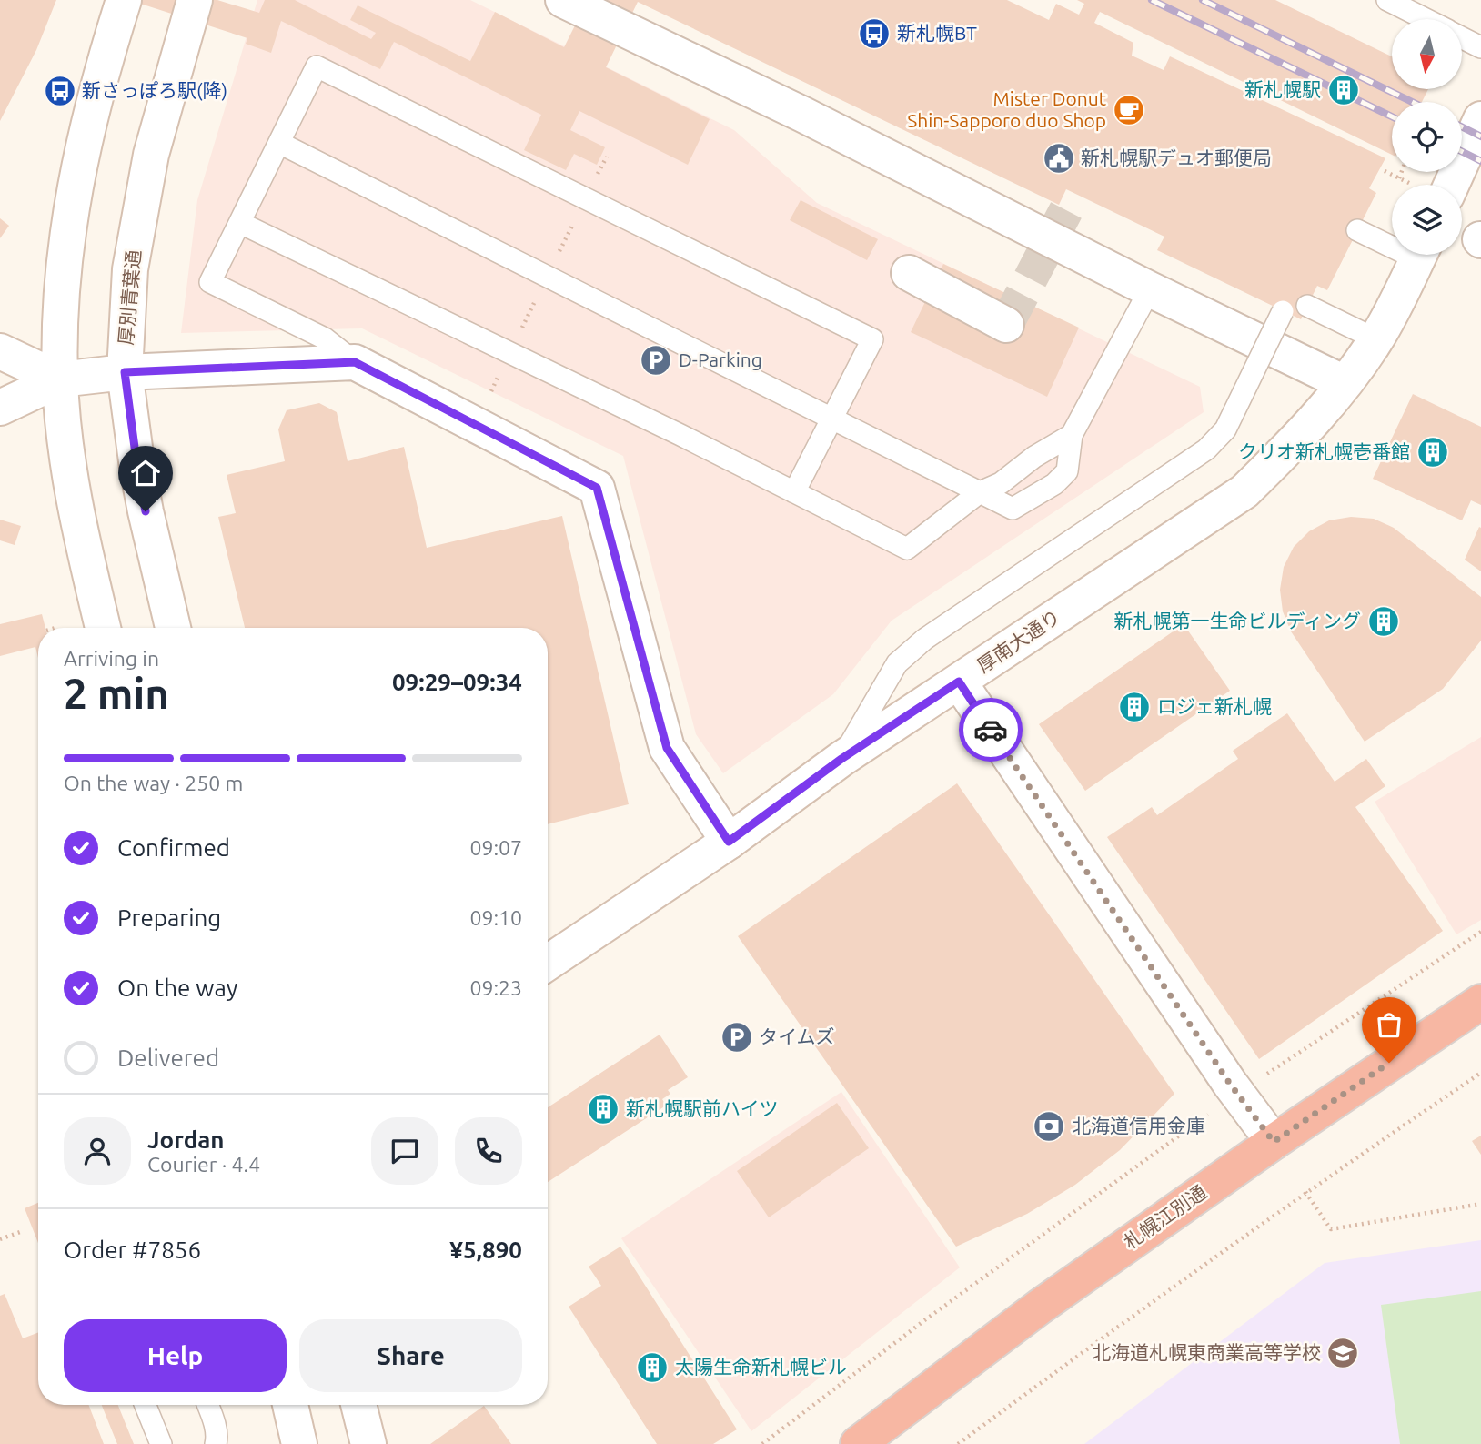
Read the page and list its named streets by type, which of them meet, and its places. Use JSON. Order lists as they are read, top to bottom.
{
  "streets": {
    "highway": ["札幌江別通"],
    "street": ["厚別青葉通", "厚南大通り"]
  },
  "places": {
    "bus stop": ["新札幌BT", "新さっぽろ駅(降)"],
    "building": [
      "新札幌駅",
      "クリオ新札幌壱番館",
      "新札幌第一生命ビルディング",
      "ロジェ新札幌",
      "新札幌駅前ハイツ",
      "太陽生命新札幌ビル"
    ],
    "cafe": ["Mister Donut Shin-Sapporo duo Shop"],
    "public building": ["新札幌駅デュオ郵便局"],
    "parking": ["D-Parking", "タイムズ"],
    "bank": ["北海道信用金庫"],
    "school or university": ["北海道札幌東商業高等学校"]
  },
  "north": "bottom",
  "page": {
    "heading": ["2 min", "Arriving in", "09:29–09:34"],
    "panel": [
      "Jordan",
      "Courier · 4.4",
      "Order #7856",
      "¥5,890"
    ],
    "bar": "On the way · 250 m",
    "list": [
      ["Confirmed", "09:07"],
      ["Preparing", "09:10"],
      ["On the way", "09:23"],
      "Delivered"
    ],
    "buttons": ["Help", "Share"]
  }
}
